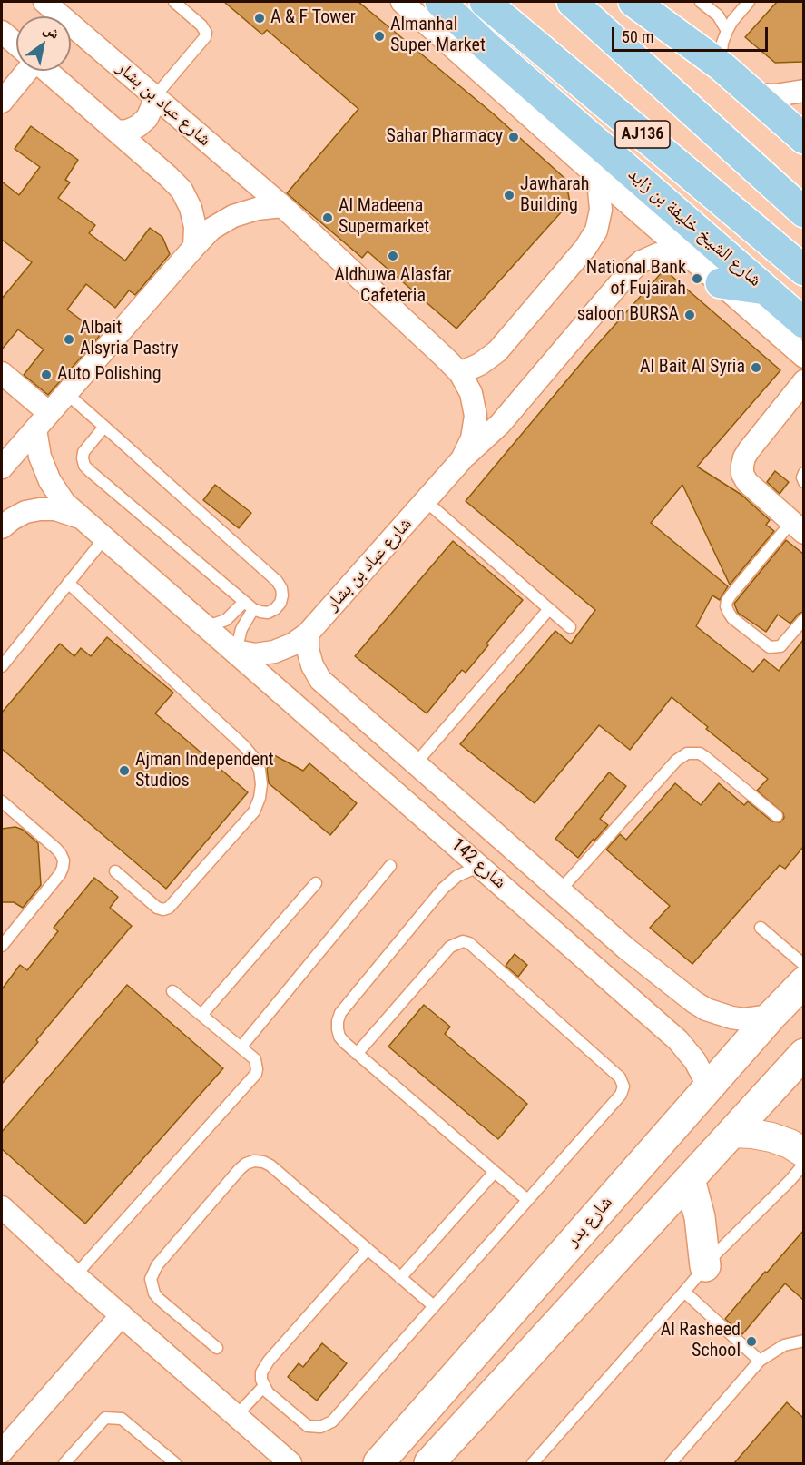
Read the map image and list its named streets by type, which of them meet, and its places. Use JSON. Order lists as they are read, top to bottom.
{
  "streets": {
    "main road": ["AJ136", "شارع الشيخ خليفة بن زايد", "شارع بدر"],
    "street": ["شارع عباد بن بشار", "شارع 142"]
  },
  "crossings": [
    ["شارع عباد بن بشار", "شارع 142"],
    ["شارع 142", "شارع بدر"]
  ],
  "places": [
    "A & F Tower",
    "Almanhal Super Market",
    "Sahar Pharmacy",
    "Jawharah Building",
    "Al Madeena Supermarket",
    "Aldhuwa Alasfar Cafeteria",
    "National Bank of Fujairah",
    "saloon BURSA",
    "Albait Alsyria Pastry",
    "Al Bait Al Syria",
    "Auto Polishing",
    "Ajman Independent Studios",
    "Al Rasheed School"
  ],
  "scale_bar": "50 m",
  "north": "top right"
}
